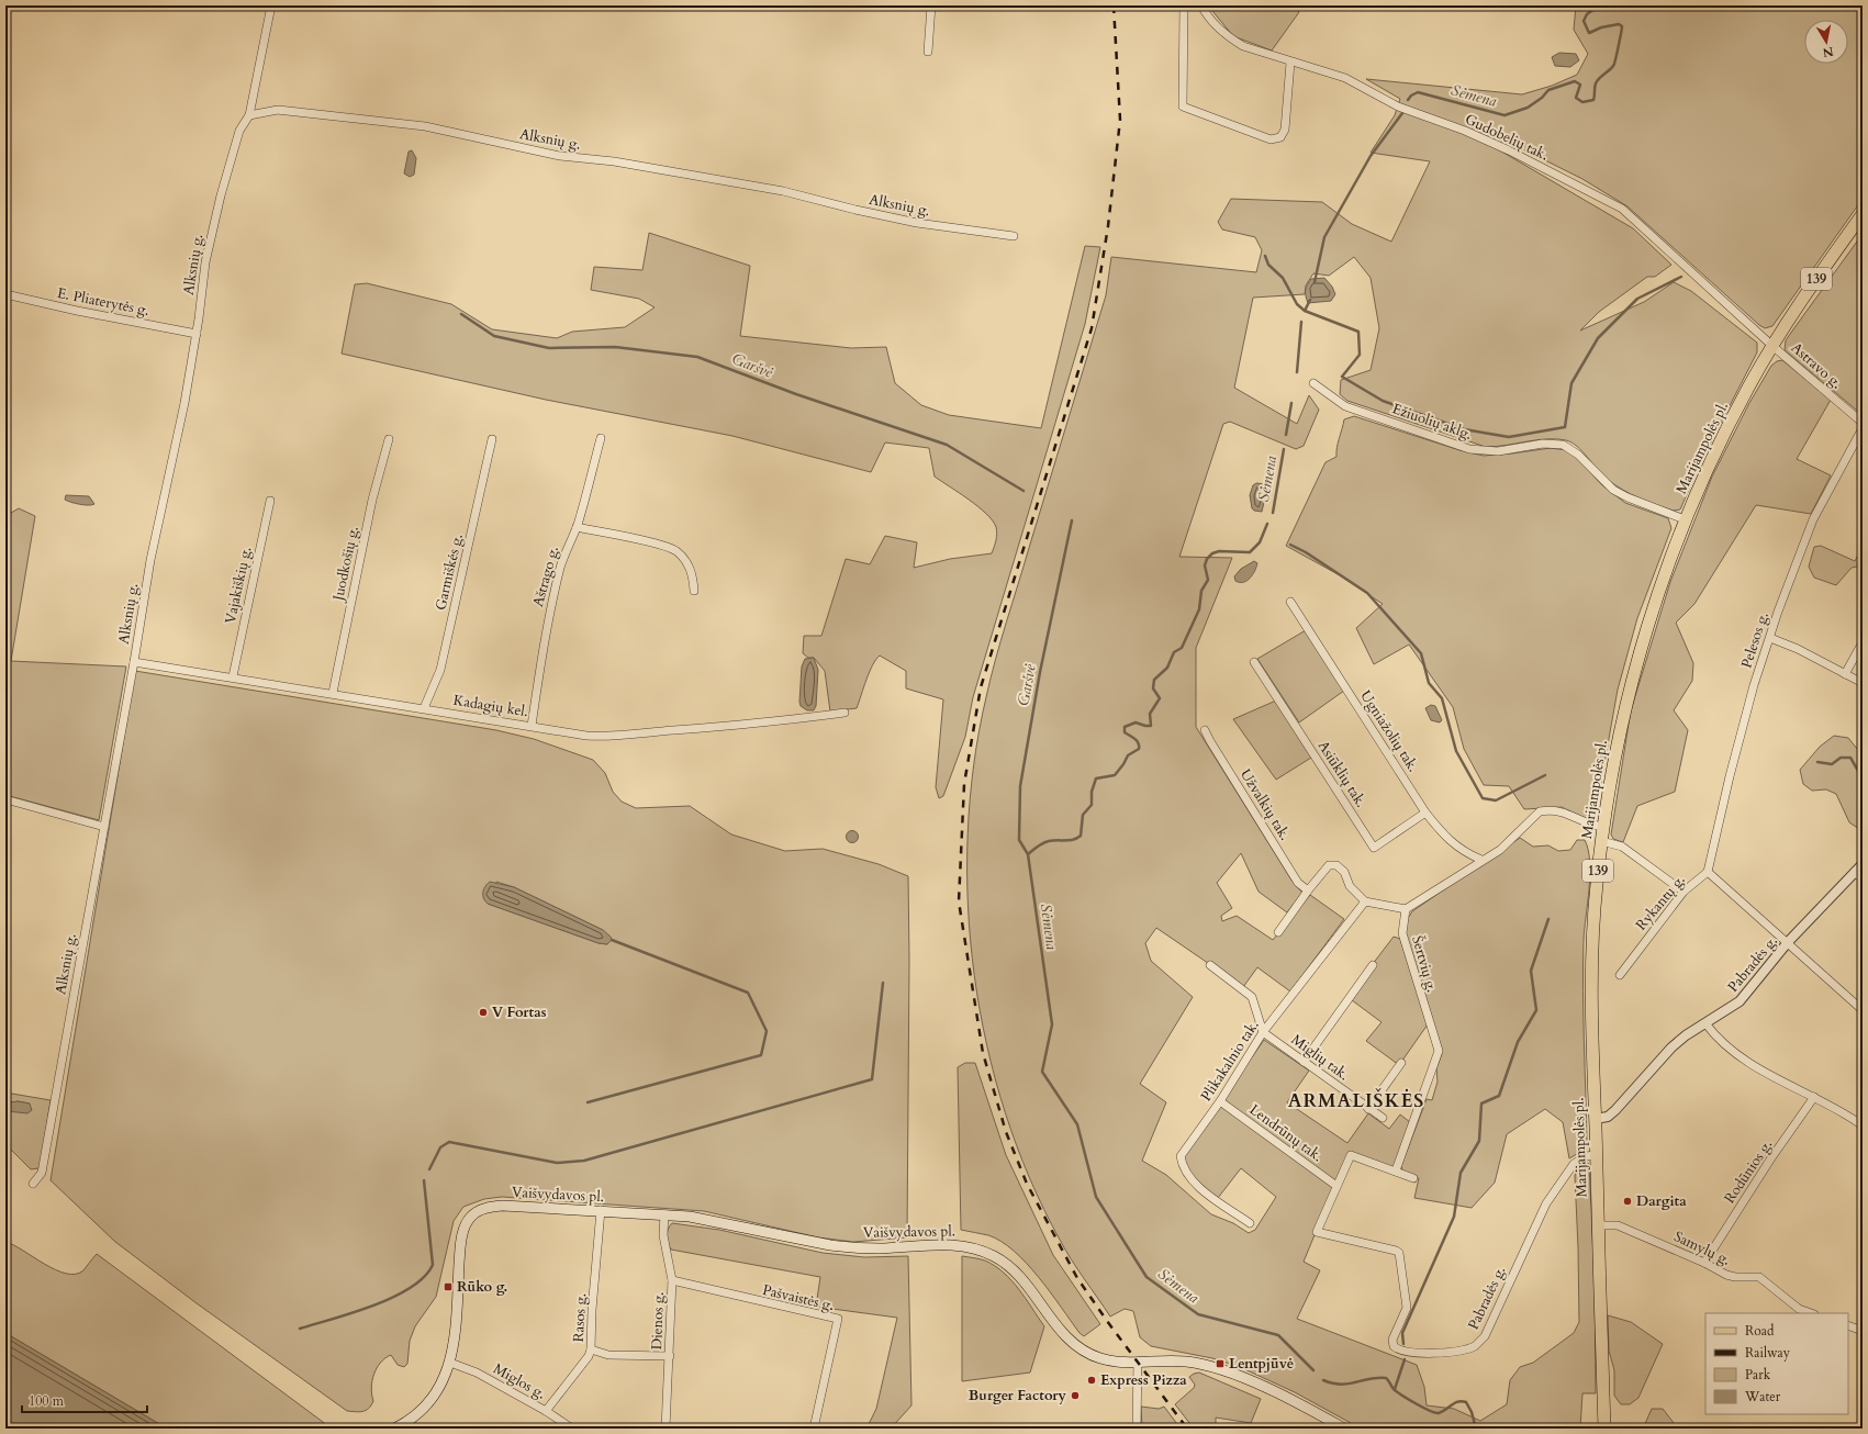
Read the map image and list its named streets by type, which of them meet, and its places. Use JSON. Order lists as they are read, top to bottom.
{
  "streets": {
    "main road": ["139", "Marijampolės pl.", "Vaišvydavos pl."],
    "street": [
      "Gudobelių tak.",
      "Alksnių g.",
      "E. Pliaterytės g.",
      "Astravo g.",
      "Ežiuolių aklg.",
      "Juodkošių g.",
      "Garmiškės g.",
      "Aštrago g.",
      "Vajakiškių g.",
      "Pelesos g.",
      "Kadagių kel.",
      "Ugniažolių tak.",
      "Asiūklių tak.",
      "Užvalkių tak.",
      "Rykantų g.",
      "Šertvių g.",
      "Pabradės g.",
      "Miglių tak.",
      "Plikakalnio tak.",
      "Lendrūnų tak.",
      "Rodūnios g.",
      "Samylų g.",
      "Pašvaistės g.",
      "Rasos g.",
      "Dienos g.",
      "Miglos g."
    ]
  },
  "crossings": [
    ["Gudobelių tak.", "Astravo g."],
    ["Gudobelių tak.", "Marijampolės pl."],
    ["Alksnių g.", "E. Pliaterytės g."],
    ["Alksnių g.", "Kadagių kel."],
    ["Astravo g.", "Marijampolės pl."],
    ["Ežiuolių aklg.", "Marijampolės pl."],
    ["Marijampolės pl.", "Pabradės g."],
    ["Marijampolės pl.", "Samylų g."],
    ["Juodkošių g.", "Kadagių kel."],
    ["Garmiškės g.", "Kadagių kel."],
    ["Aštrago g.", "Kadagių kel."],
    ["Vajakiškių g.", "Kadagių kel."],
    ["Pelesos g.", "Rykantų g."],
    ["Ugniažolių tak.", "Asiūklių tak."],
    ["Pabradės g.", "Lendrūnų tak."],
    ["Miglių tak.", "Plikakalnio tak."],
    ["Plikakalnio tak.", "Lendrūnų tak."],
    ["Rodūnios g.", "Samylų g."],
    ["Vaišvydavos pl.", "Rasos g."],
    ["Vaišvydavos pl.", "Dienos g."],
    ["Vaišvydavos pl.", "Miglos g."],
    ["Pašvaistės g.", "Dienos g."],
    ["Rasos g.", "Miglos g."]
  ],
  "districts": ["ARMALIŠKĖS"],
  "water": ["Sėmena", "Garšvė"],
  "places": {
    "other": [
      "V Fortas",
      "Dargita",
      "Express Pizza",
      "Burger Factory"
    ],
    "transit": ["Rūko g.", "Lentpjūvė"]
  },
  "legend": [
    "Road",
    "Railway",
    "Park",
    "Water"
  ],
  "scale_bar": "100 m",
  "north": "bottom"
}
